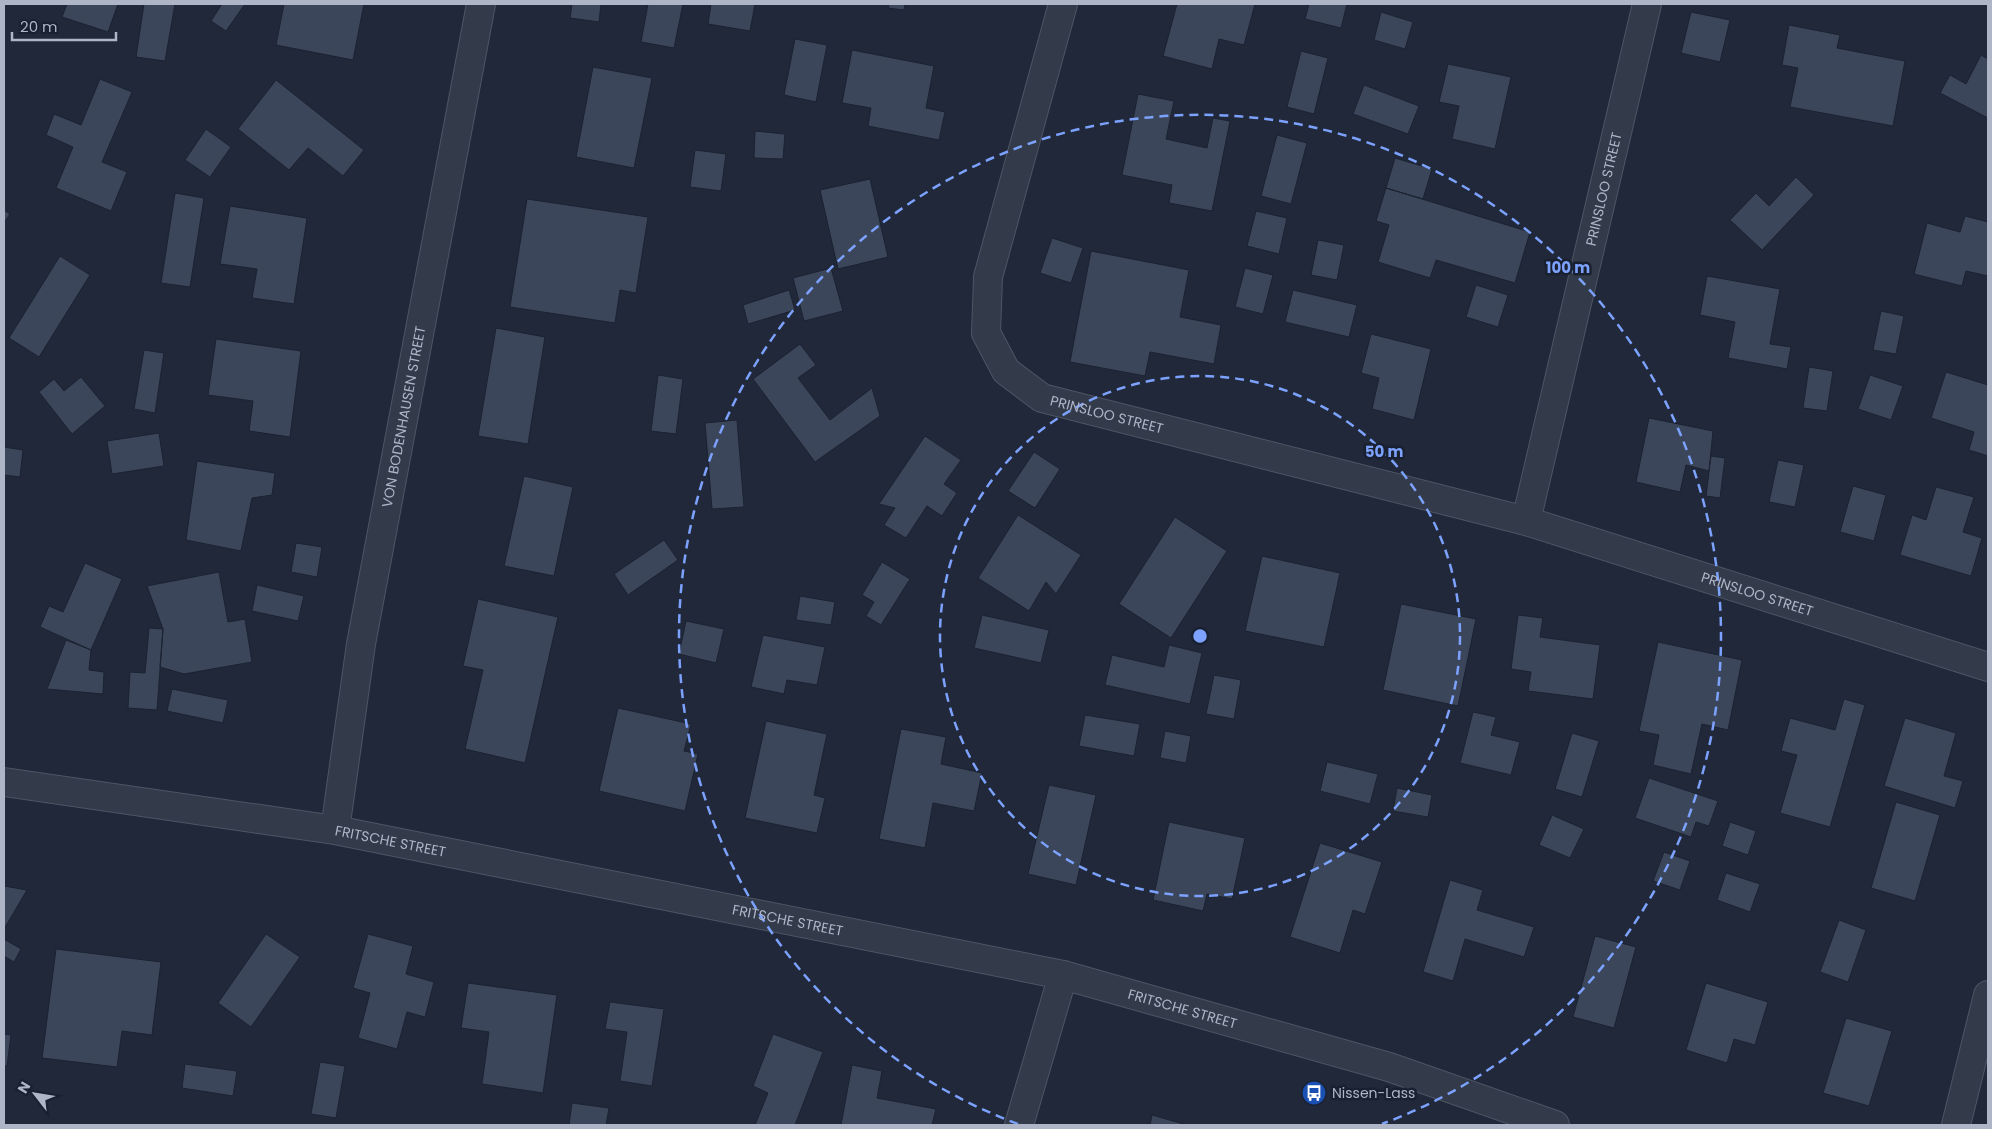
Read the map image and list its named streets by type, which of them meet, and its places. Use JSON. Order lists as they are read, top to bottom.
{
  "streets": {
    "street": ["PRINSLOO STREET", "VON BODENHAUSEN STREET", "FRITSCHE STREET"]
  },
  "crossings": [
    ["VON BODENHAUSEN STREET", "FRITSCHE STREET"]
  ],
  "places": {
    "bus stop": ["Nissen-Lass"]
  },
  "scale_bar": "20 m",
  "north": "top left",
  "rings": ["100 m", "50 m"]
}
